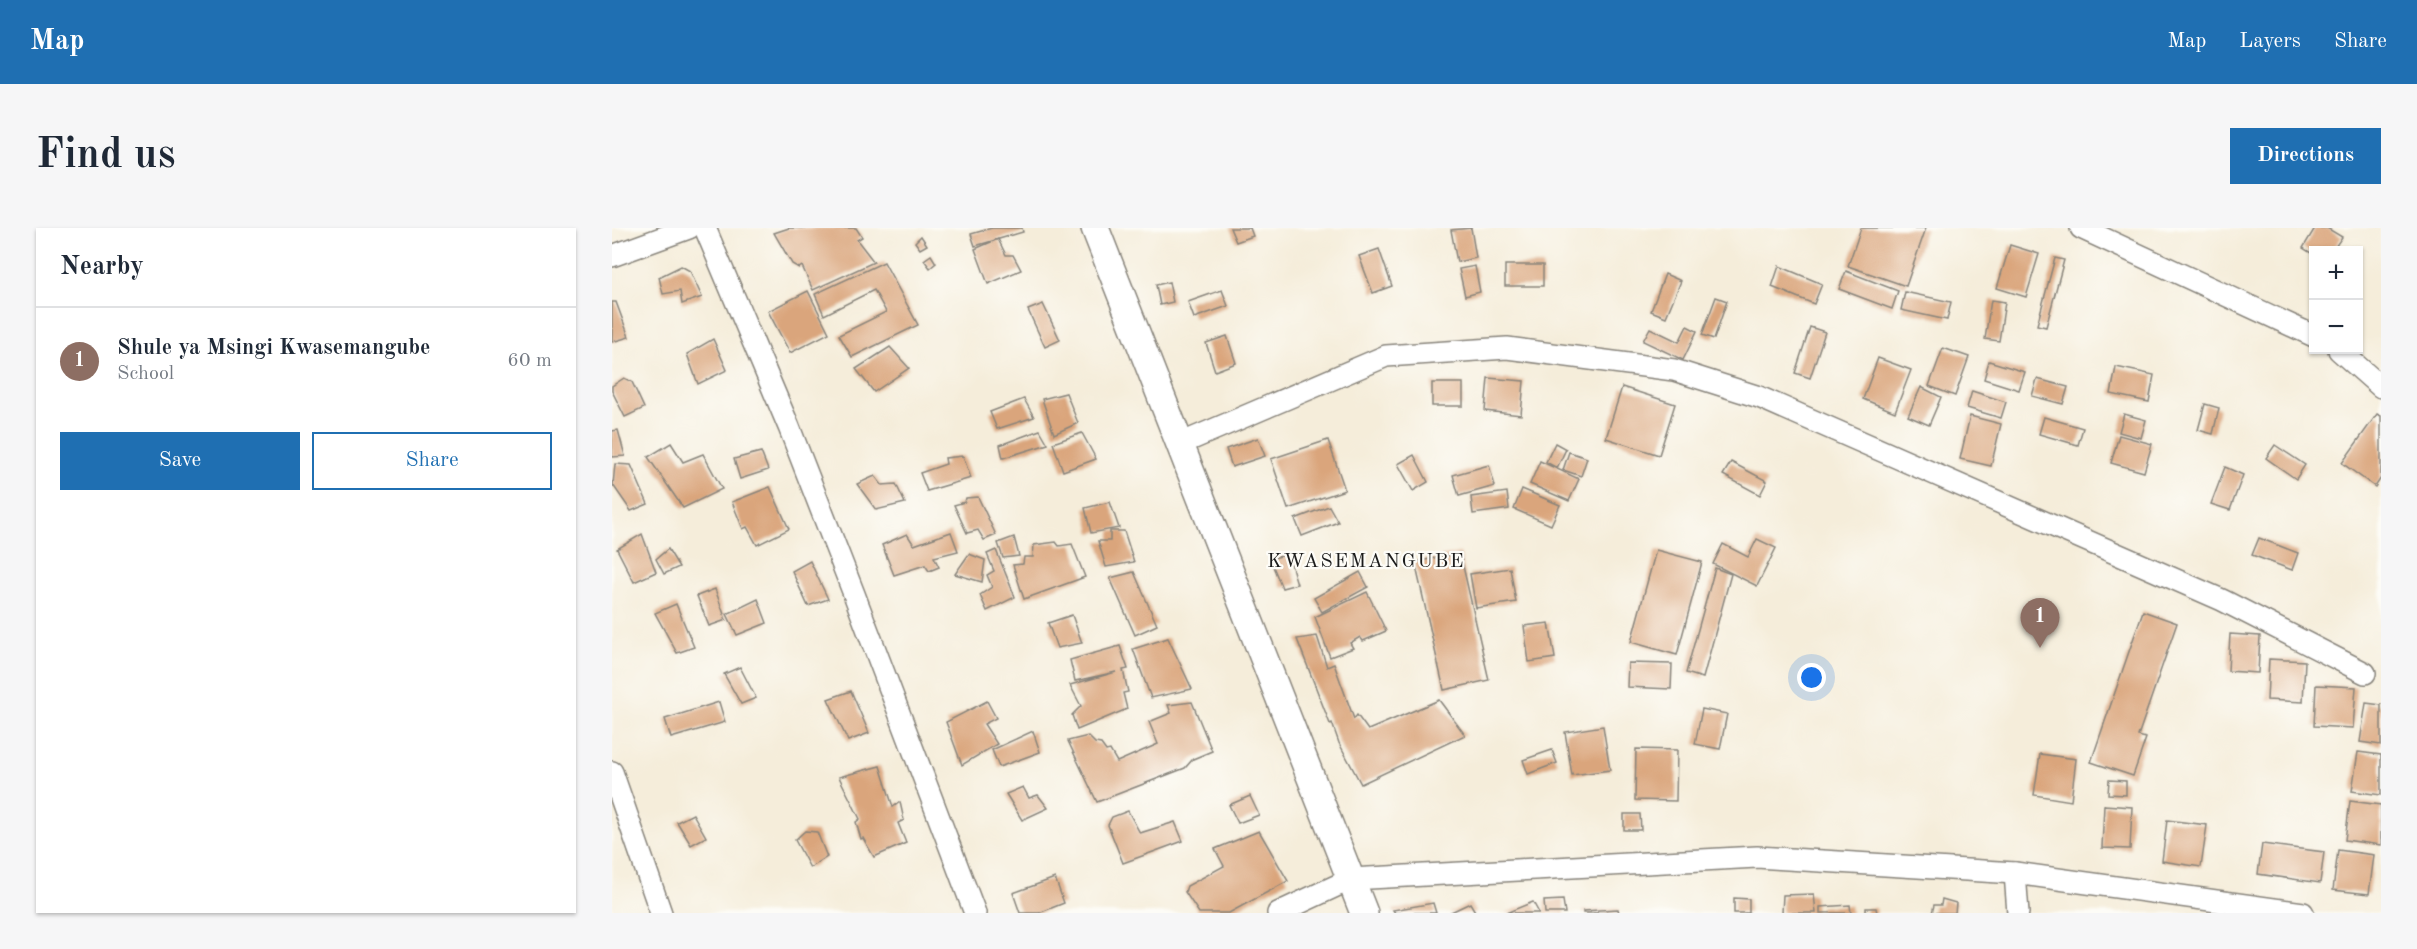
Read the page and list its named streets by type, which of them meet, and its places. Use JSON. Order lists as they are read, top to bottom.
{
  "districts": ["KWASEMANGUBE"],
  "page": {
    "header": "Map",
    "nav": ["Map", "Layers", "Share"],
    "buttons": [
      "Directions",
      ["Save", "Share"]
    ],
    "title": "Find us",
    "heading": "Nearby",
    "map_buttons": ["+", "−"],
    "list": [
      {
        "mark": "1",
        "name": "Shule ya Msingi Kwasemangube",
        "note": "School",
        "value": "60 m"
      }
    ],
    "pins": "1"
  }
}
